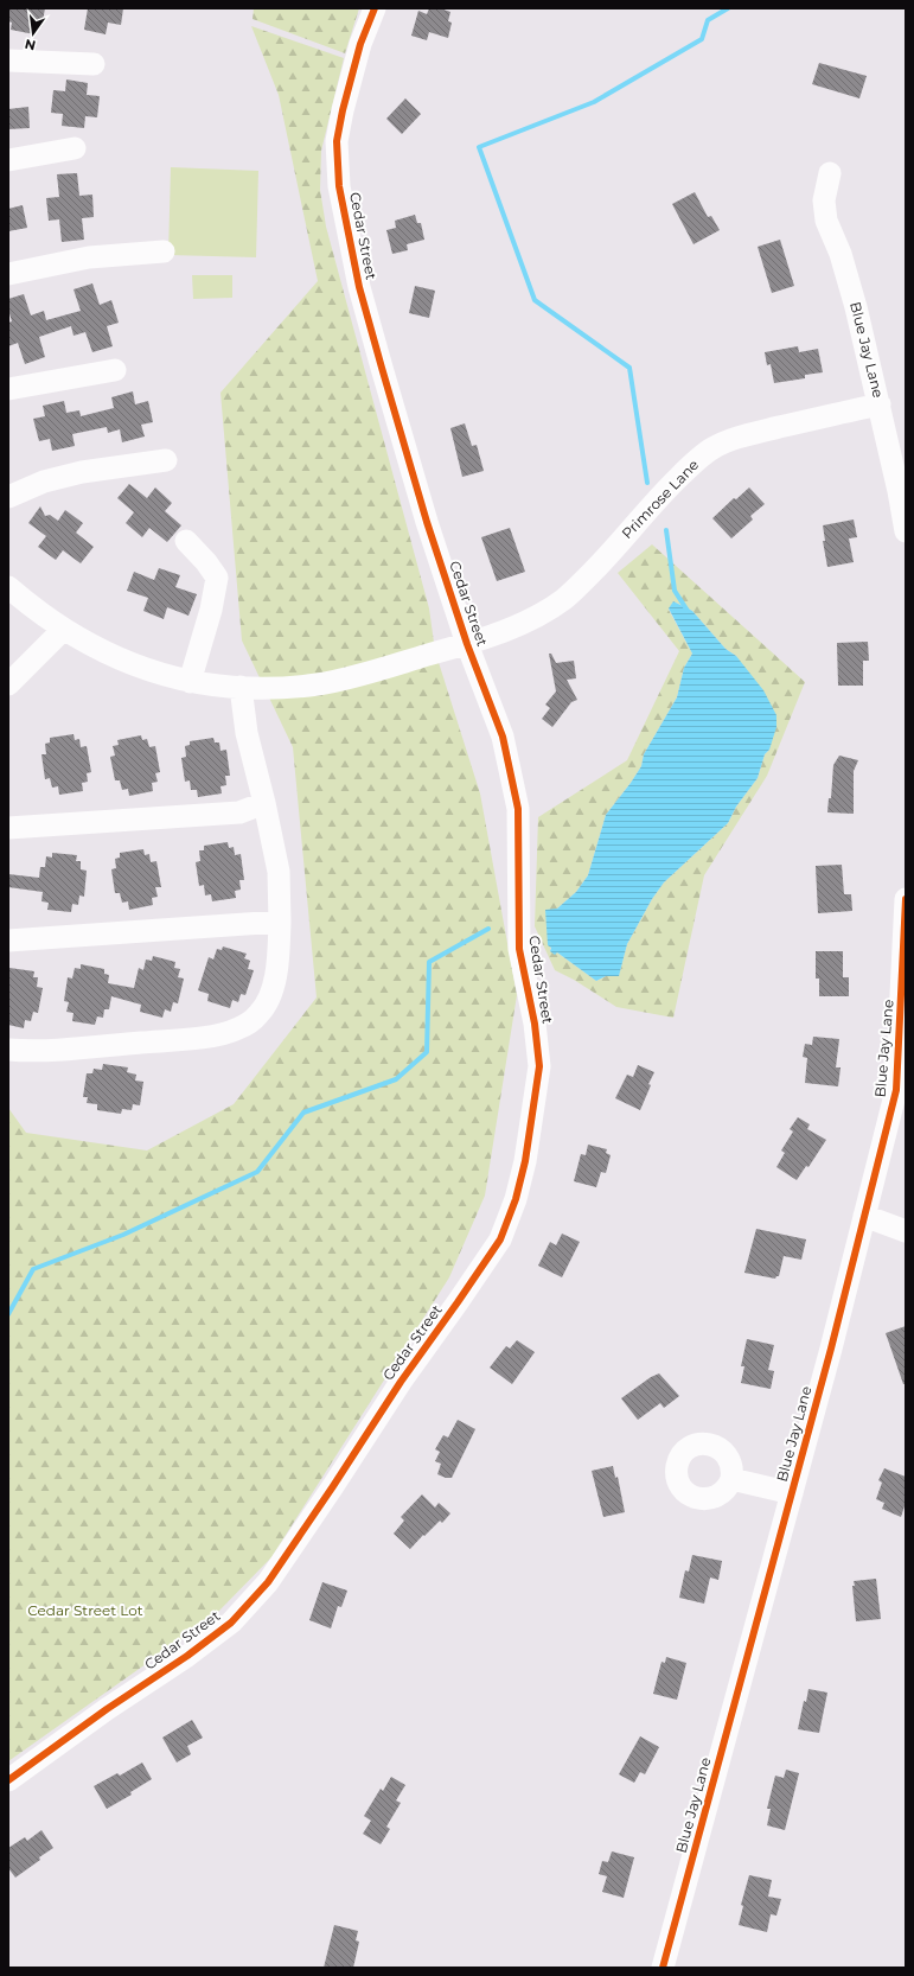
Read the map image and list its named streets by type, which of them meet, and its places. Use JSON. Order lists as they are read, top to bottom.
{
  "streets": {
    "street": ["Cedar Street", "Blue Jay Lane", "Primrose Lane"]
  },
  "crossings": [
    ["Cedar Street", "Primrose Lane"],
    ["Blue Jay Lane", "Primrose Lane"]
  ],
  "parks": ["Cedar Street Lot"],
  "north": "bottom"
}
